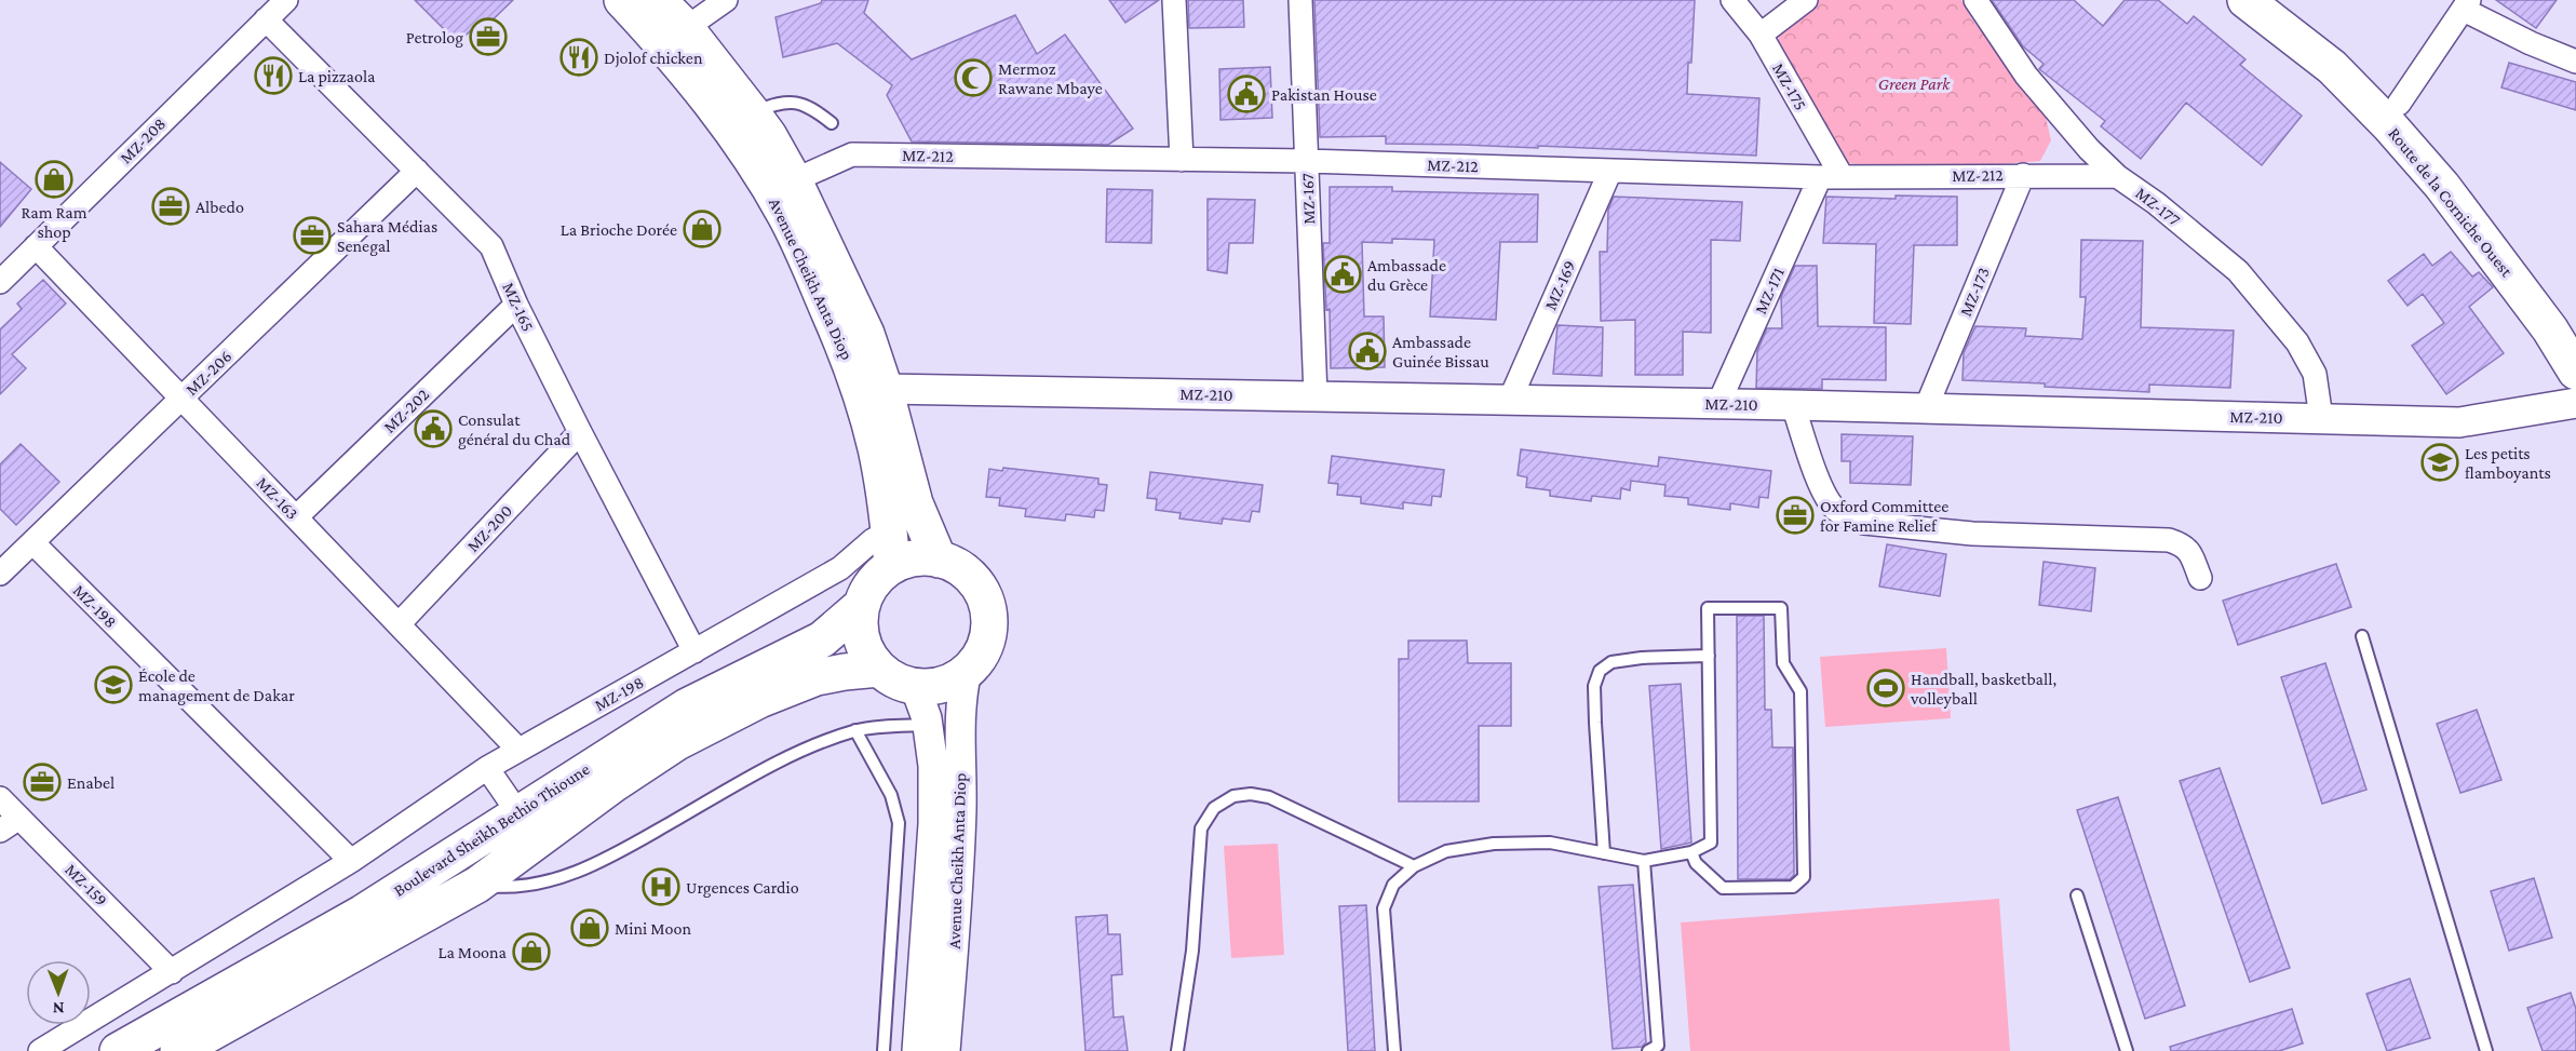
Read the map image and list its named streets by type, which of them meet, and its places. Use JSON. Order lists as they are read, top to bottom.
{
  "streets": {
    "main road": ["Route de la Corniche Ouest", "Avenue Cheikh Anta Diop", "Boulevard Sheikh Bethio Thioune"],
    "street": [
      "MZ-175",
      "MZ-208",
      "MZ-212",
      "MZ-167",
      "MZ-177",
      "MZ-169",
      "MZ-171",
      "MZ-173",
      "MZ-165",
      "MZ-206",
      "MZ-210",
      "MZ-202",
      "MZ-163",
      "MZ-200",
      "MZ-198",
      "MZ-159"
    ]
  },
  "crossings": [
    ["MZ-175", "MZ-212"],
    ["MZ-175", "MZ-171"],
    ["MZ-208", "MZ-165"],
    ["MZ-208", "MZ-163"],
    ["MZ-212", "MZ-167"],
    ["MZ-212", "MZ-177"],
    ["MZ-212", "Avenue Cheikh Anta Diop"],
    ["MZ-212", "MZ-169"],
    ["MZ-212", "MZ-171"],
    ["MZ-212", "MZ-173"],
    ["MZ-167", "MZ-210"],
    ["MZ-177", "MZ-210"],
    ["Avenue Cheikh Anta Diop", "MZ-210"],
    ["Avenue Cheikh Anta Diop", "MZ-198"],
    ["Avenue Cheikh Anta Diop", "Boulevard Sheikh Bethio Thioune"],
    ["MZ-169", "MZ-210"],
    ["MZ-171", "MZ-210"],
    ["MZ-173", "MZ-210"],
    ["MZ-165", "MZ-206"],
    ["MZ-165", "MZ-202"],
    ["MZ-165", "MZ-200"],
    ["MZ-165", "MZ-198"],
    ["MZ-206", "MZ-163"],
    ["MZ-206", "MZ-198"],
    ["MZ-202", "MZ-163"],
    ["MZ-163", "MZ-200"],
    ["MZ-163", "MZ-198"],
    ["MZ-198", "Boulevard Sheikh Bethio Thioune"],
    ["MZ-198", "MZ-159"]
  ],
  "parks": ["Green Park"],
  "places": {
    "office": [
      "Petrolog",
      "Albedo",
      "Sahara Médias Senegal",
      "Oxford Committee for Famine Relief",
      "Enabel"
    ],
    "restaurant": ["Djolof chicken", "La pizzaola"],
    "mosque": ["Mermoz Rawane Mbaye"],
    "public building": [
      "Pakistan House",
      "Ambassade du Grèce",
      "Ambassade Guinée Bissau",
      "Consulat général du Chad"
    ],
    "shop": [
      "Ram Ram shop",
      "La Brioche Dorée",
      "Mini Moon",
      "La Moona"
    ],
    "school or university": ["Les petits flamboyants", "École de management de Dakar"],
    "sports": ["Handball, basketball, volleyball"],
    "hospital": ["Urgences Cardio"]
  },
  "north": "bottom"
}
